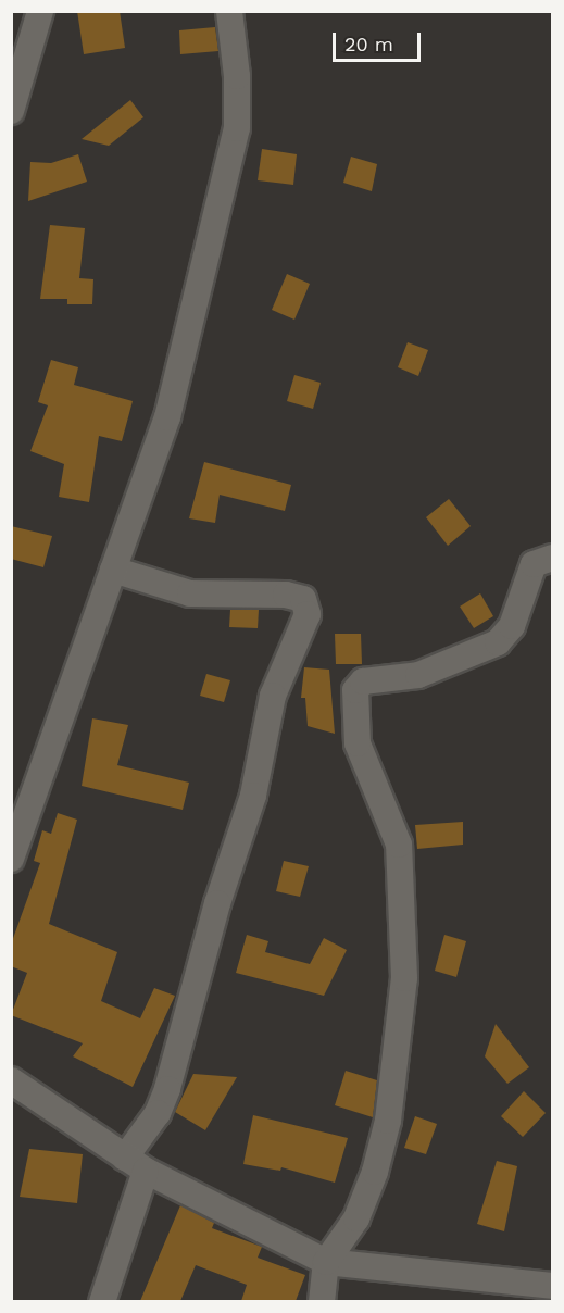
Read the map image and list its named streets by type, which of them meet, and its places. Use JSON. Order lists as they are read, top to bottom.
{
  "scale_bar": "20 m"
}
